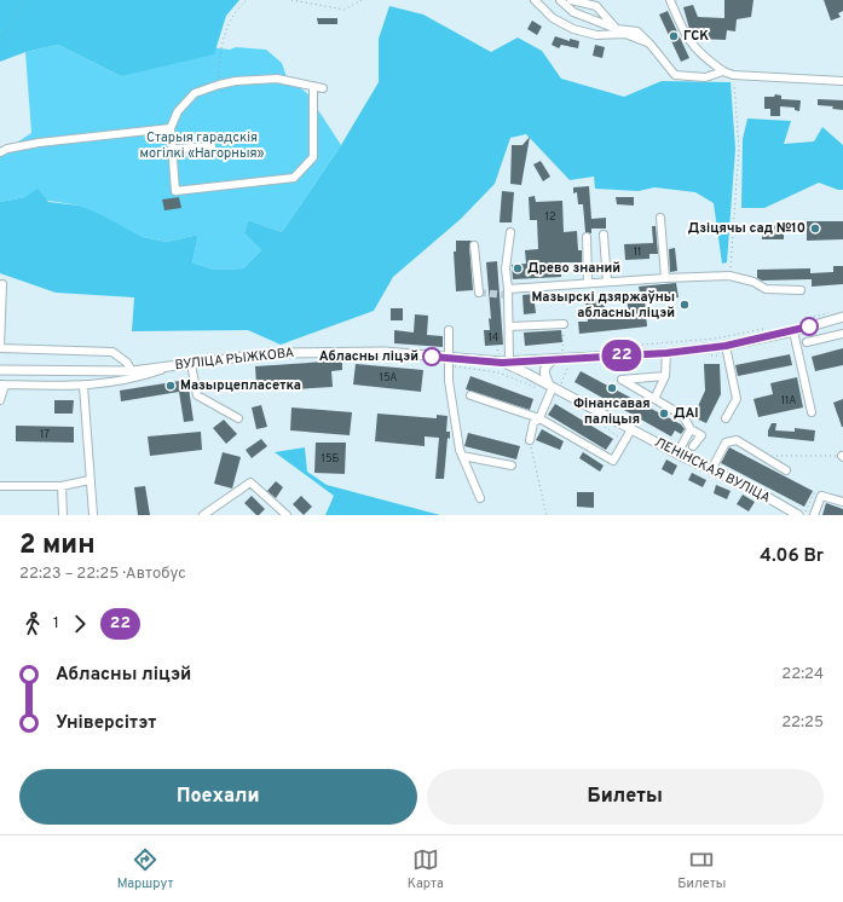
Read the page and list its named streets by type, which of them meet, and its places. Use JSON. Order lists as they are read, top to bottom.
{
  "streets": {
    "main road": ["ВУЛІЦА РЫЖКОВА", "ЛЕНІНСКАЯ ВУЛІЦА"]
  },
  "crossings": [
    ["ВУЛІЦА РЫЖКОВА", "ЛЕНІНСКАЯ ВУЛІЦА"]
  ],
  "parks": ["Старыя гарадскія могілкі «Нагорныя»"],
  "places": [
    "ГСК",
    "Дзіцячы сад №10",
    "Древо знаний",
    "Мазырскі дзяржаўны абласны ліцэй",
    "Абласны ліцэй",
    "Мазырцепласетка",
    "Фінансавая паліцыя",
    "ДАІ"
  ],
  "lines": ["bus line 22"],
  "house_numbers": [
    "12",
    "11",
    "14",
    "15А",
    "11А",
    "17",
    "15Б"
  ],
  "page": {
    "on_map": "22",
    "heading": ["2 мин", "22:23 – 22:25 · Автобус", "4.06 Br"],
    "legs": ["1", "22"],
    "list": [
      {
        "name": "Абласны ліцэй",
        "value": "22:24"
      },
      {
        "name": "Універсітэт",
        "value": "22:25"
      }
    ],
    "buttons": ["Поехали", "Билеты"],
    "tabs": ["Маршрут", "Карта", "Билеты"]
  }
}
